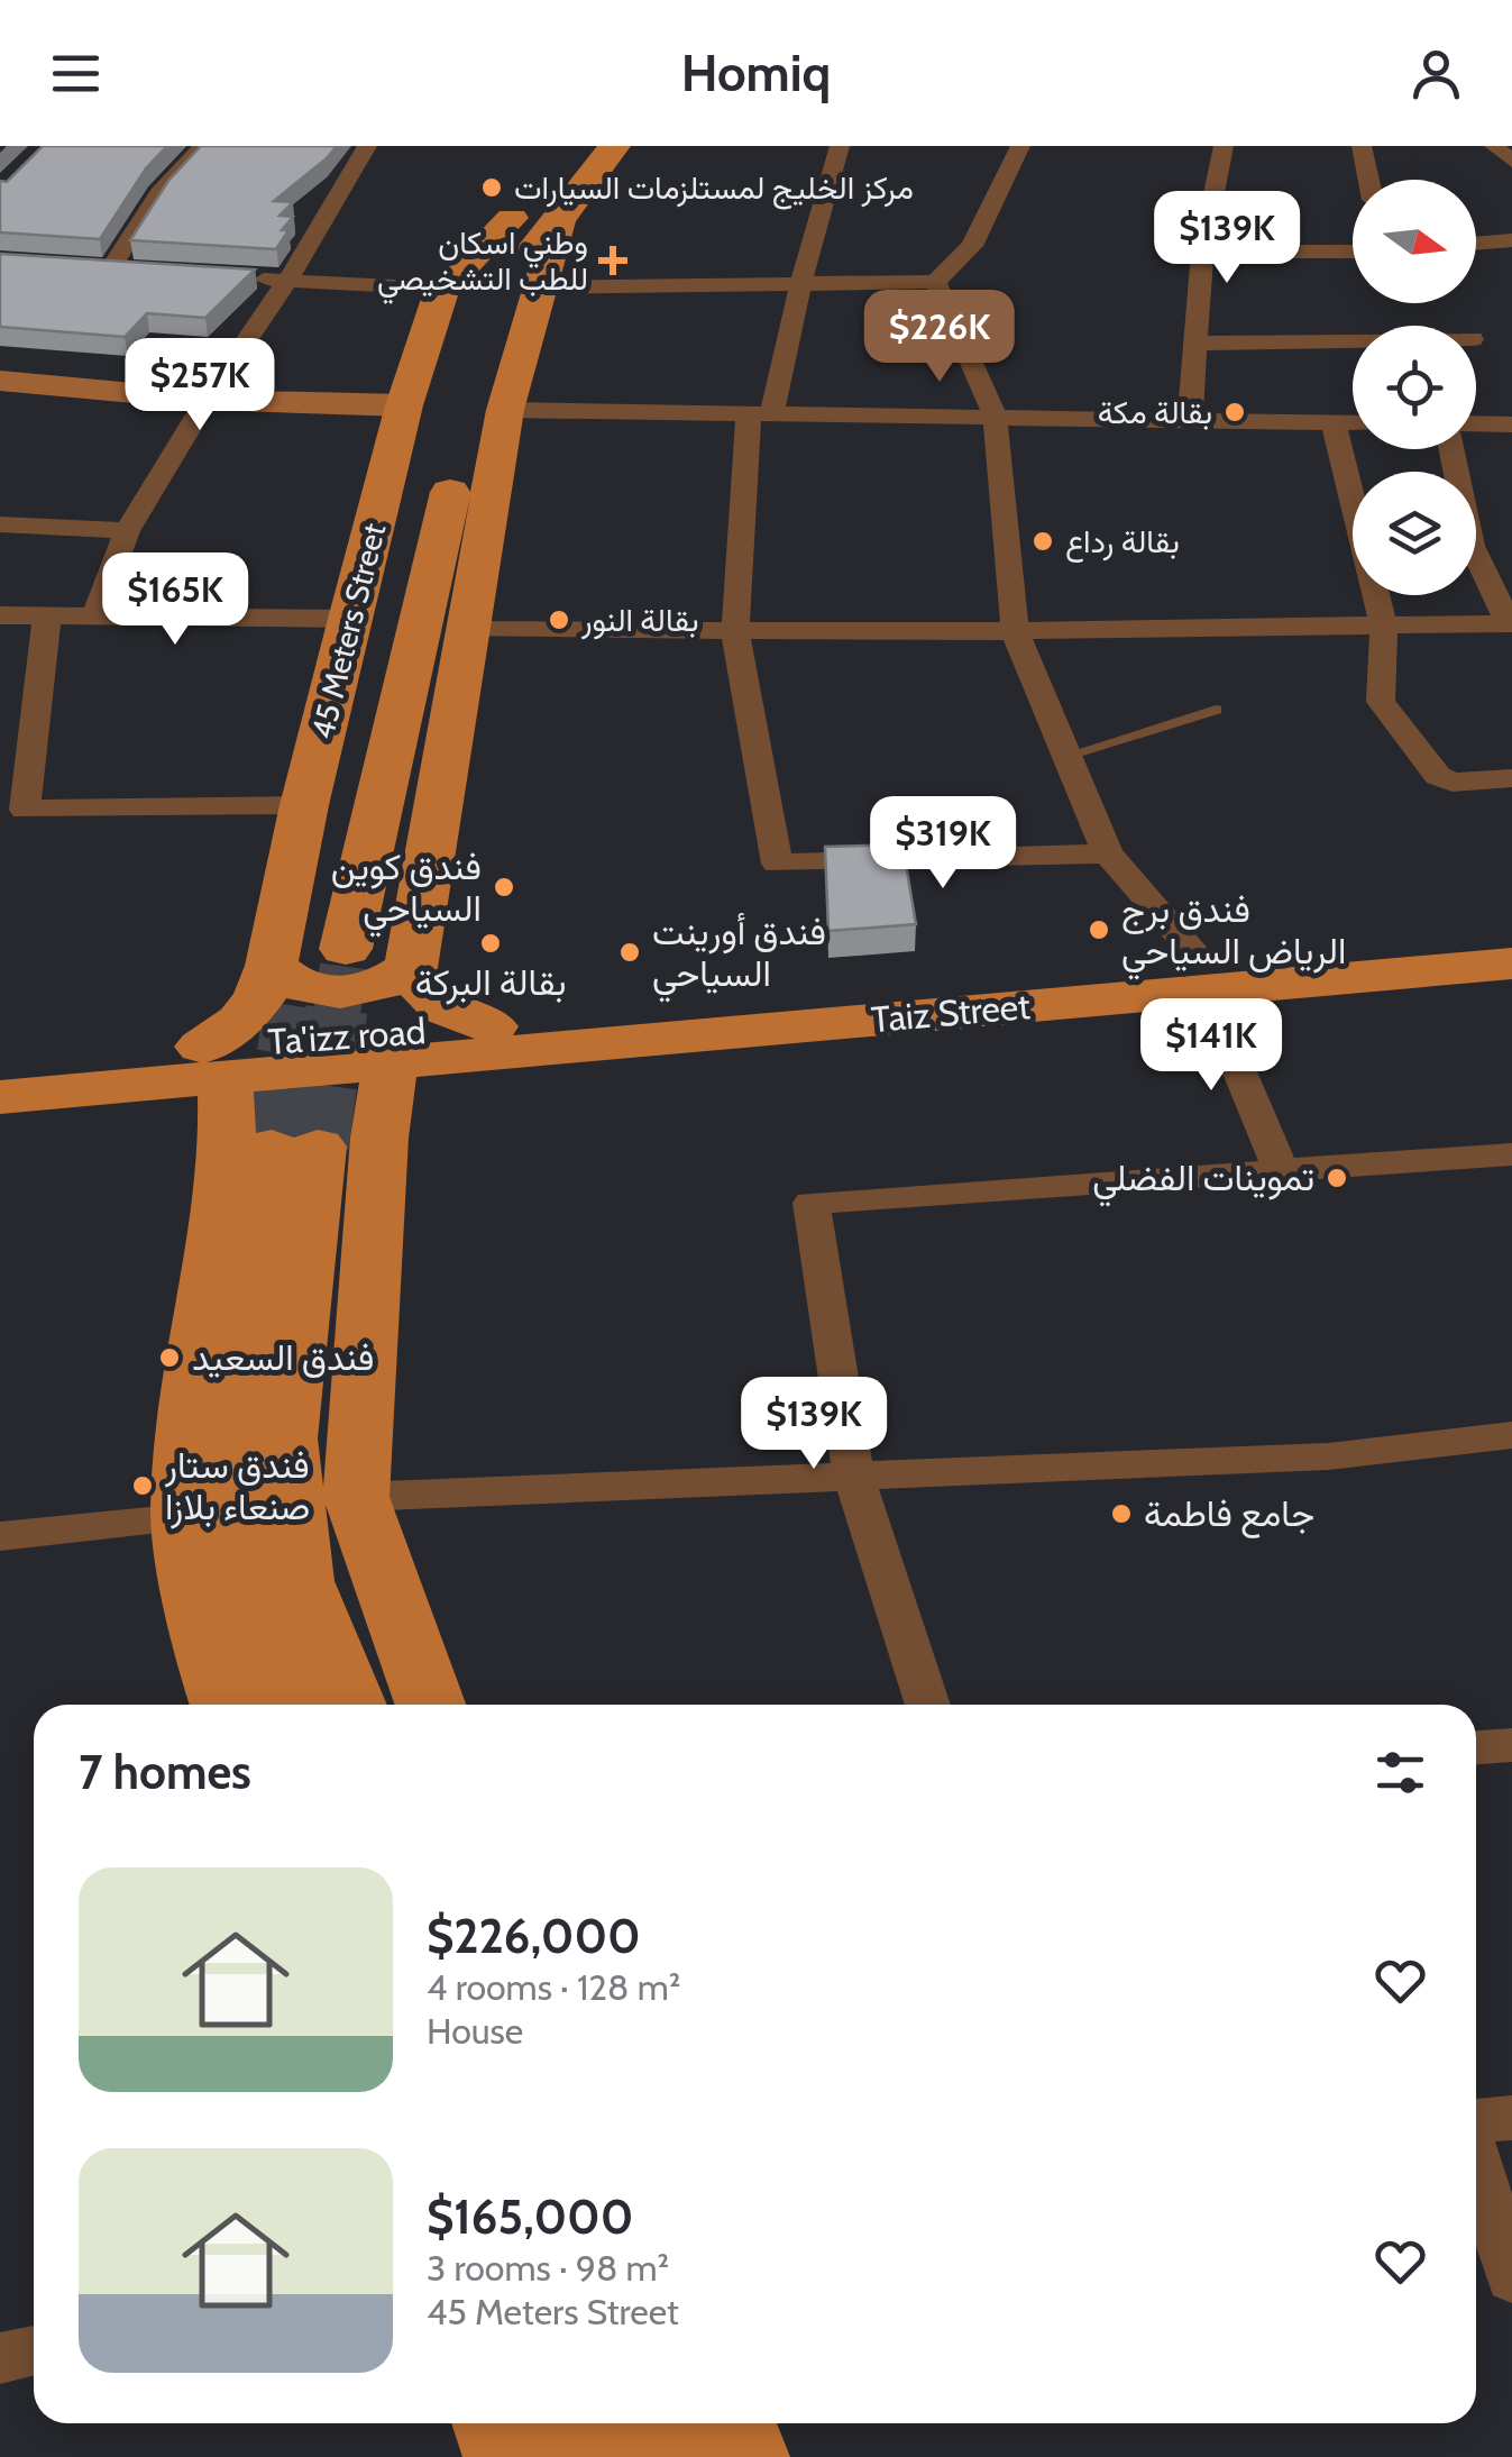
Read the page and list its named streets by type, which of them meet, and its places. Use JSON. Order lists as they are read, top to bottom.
{
  "streets": {
    "main road": ["45 Meters Street", "Taiz Street", "Ta'izz road"]
  },
  "crossings": [
    ["45 Meters Street", "Ta'izz road"],
    ["Taiz Street", "Ta'izz road"]
  ],
  "places": {
    "other": [
      "مركز الخليج لمستلزمات السيارات",
      "بقالة مكة",
      "بقالة رداع",
      "بقالة النور",
      "فندق كوين السياحي",
      "فندق برج الرياض السياحي",
      "بقالة البركة",
      "فندق أورينت السياحي",
      "تموينات الفضلي",
      "فندق السعيد",
      "فندق ستار صنعاء بلازا",
      "جامع فاطمة"
    ],
    "health": ["وطني اسكان للطب التشخيصي"]
  },
  "north": "right",
  "page": {
    "header": "Homiq",
    "price": [
      "$139K",
      "$226K",
      "$257K",
      "$165K",
      "$319K",
      "$141K",
      "$139K"
    ],
    "heading": "7 homes",
    "list": [
      {
        "name": "$226,000",
        "note": "4 rooms · 128 m² · House"
      },
      {
        "name": "$165,000",
        "note": "3 rooms · 98 m² · 45 Meters Street"
      }
    ]
  }
}
